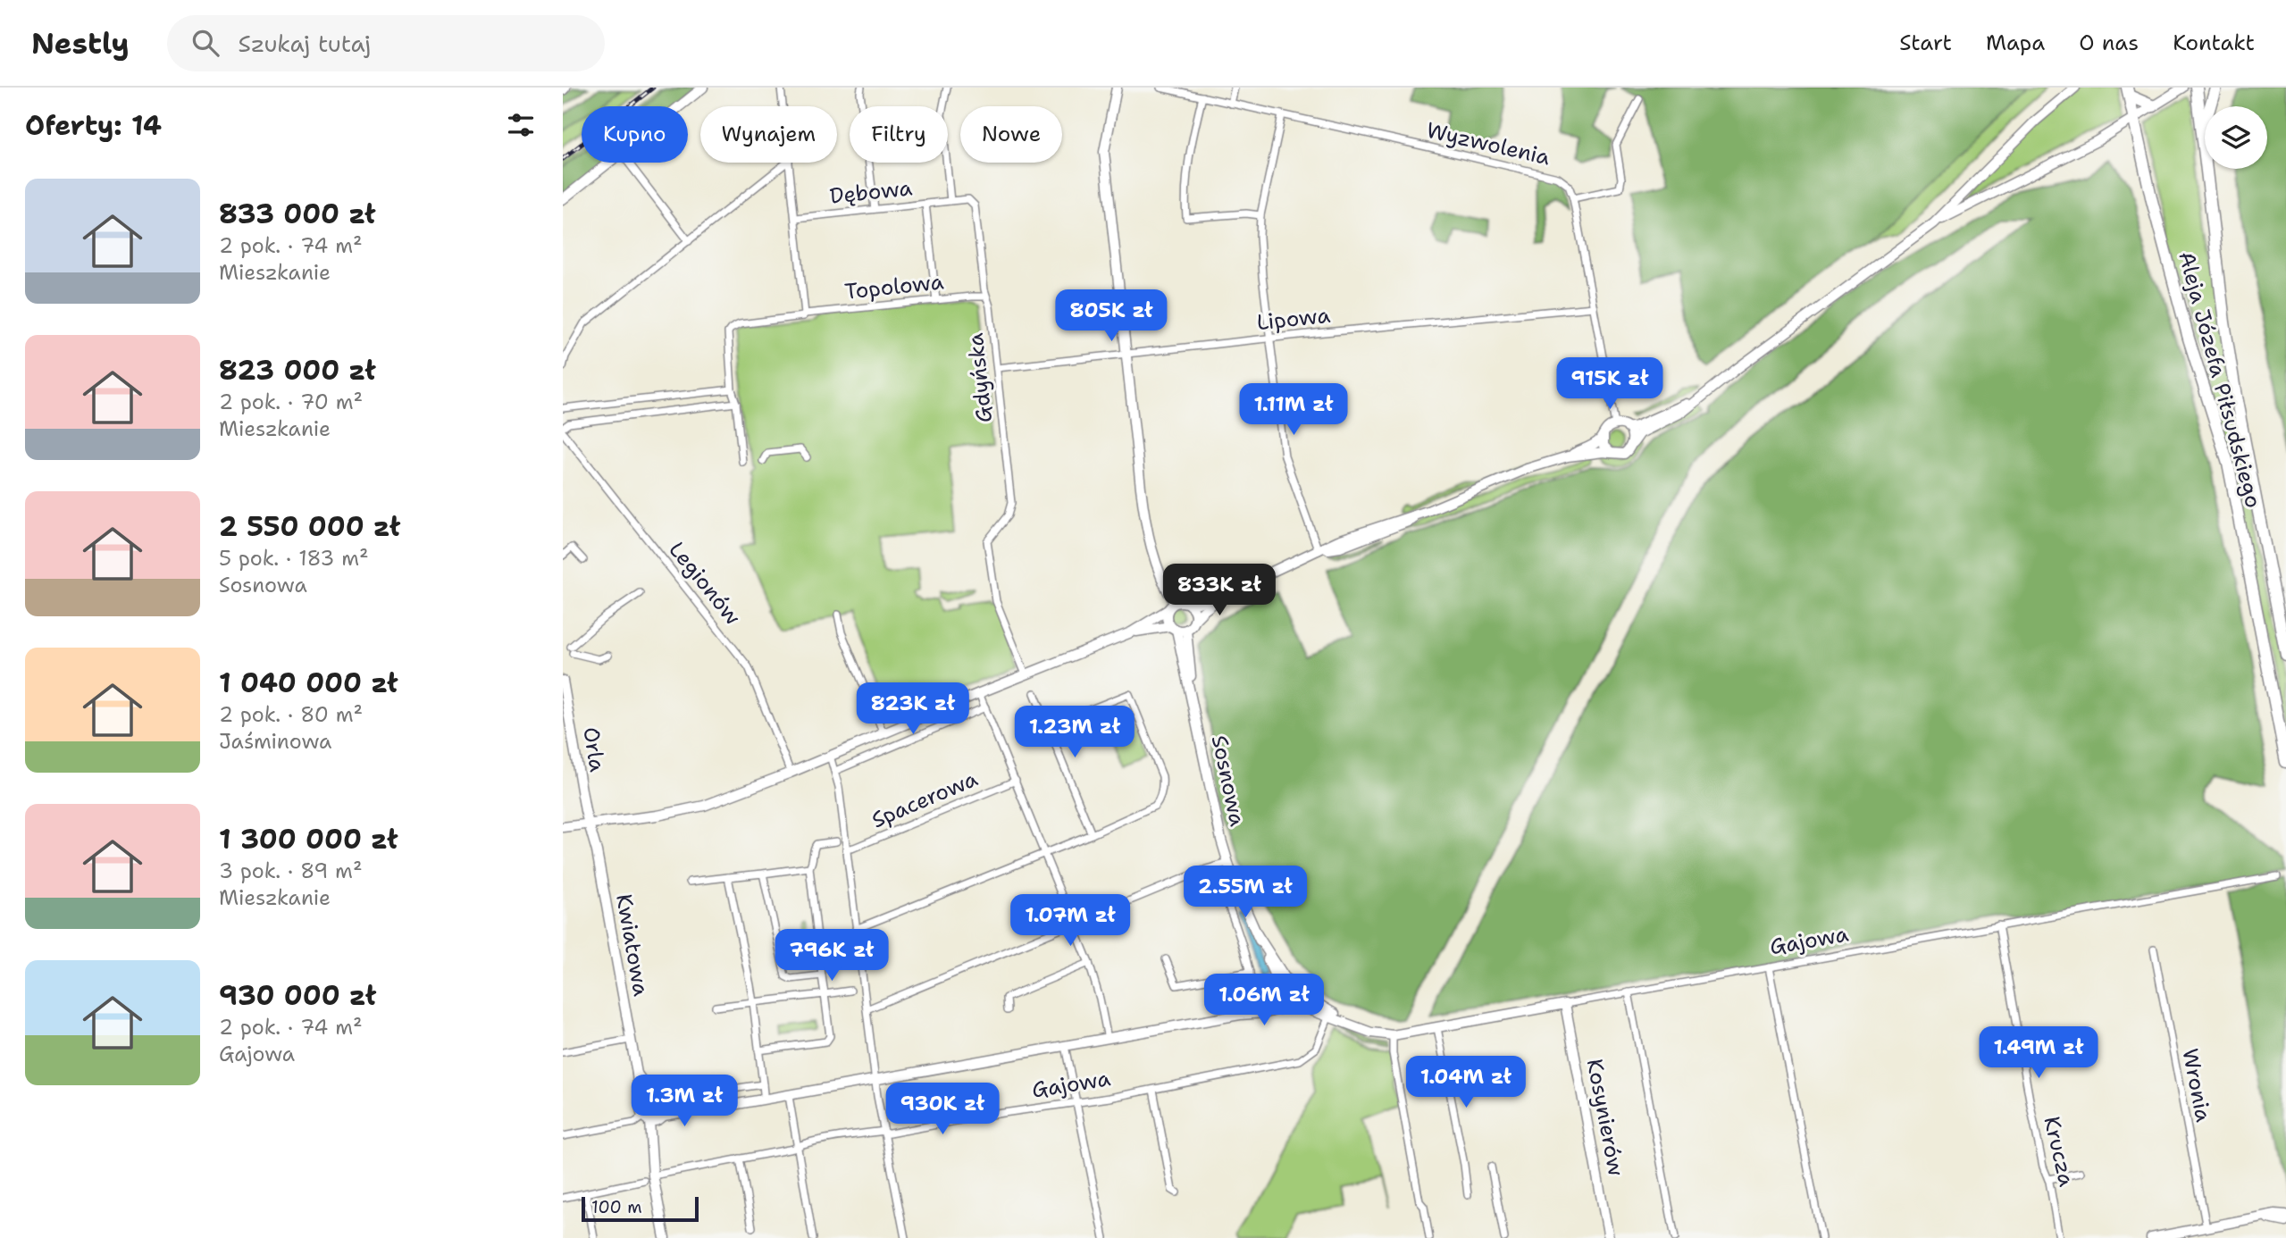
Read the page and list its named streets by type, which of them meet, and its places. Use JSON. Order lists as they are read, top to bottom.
{
  "streets": {
    "main road": ["Aleja Józefa Piłsudskiego"],
    "street": [
      "Wyzwolenia",
      "Dębowa",
      "Topolowa",
      "Lipowa",
      "Gdyńska",
      "Legionów",
      "Orla",
      "Sosnowa",
      "Spacerowa",
      "Gajowa",
      "Kwiatowa",
      "Wronia",
      "Kosynierów",
      "Krucza"
    ]
  },
  "crossings": [
    ["Dębowa", "Gdyńska"],
    ["Topolowa", "Gdyńska"],
    ["Lipowa", "Gdyńska"],
    ["Orla", "Kwiatowa"],
    ["Sosnowa", "Gajowa"],
    ["Gajowa", "Kosynierów"],
    ["Gajowa", "Krucza"]
  ],
  "scale_bar": "100 m",
  "page": {
    "header": "Nestly",
    "search": "Szukaj tutaj",
    "nav": [
      "Start",
      "Mapa",
      "O nas",
      "Kontakt"
    ],
    "heading": "Oferty: 14",
    "chip": [
      "Kupno",
      "Wynajem",
      "Filtry",
      "Nowe"
    ],
    "list": [
      {
        "name": "833 000 zł",
        "note": "2 pok. · 74 m² · Mieszkanie"
      },
      {
        "name": "823 000 zł",
        "note": "2 pok. · 70 m² · Mieszkanie"
      },
      {
        "name": "2 550 000 zł",
        "note": "5 pok. · 183 m² · Sosnowa"
      },
      {
        "name": "1 040 000 zł",
        "note": "2 pok. · 80 m² · Jaśminowa"
      },
      {
        "name": "1 300 000 zł",
        "note": "3 pok. · 89 m² · Mieszkanie"
      },
      {
        "name": "930 000 zł",
        "note": "2 pok. · 74 m² · Gajowa"
      }
    ],
    "price": [
      "805K zł",
      "915K zł",
      "1.11M zł",
      "833K zł",
      "823K zł",
      "1.23M zł",
      "2.55M zł",
      "1.07M zł",
      "796K zł",
      "1.06M zł",
      "1.49M zł",
      "1.04M zł",
      "1.3M zł",
      "930K zł"
    ],
    "scale": "100 m"
  }
}
